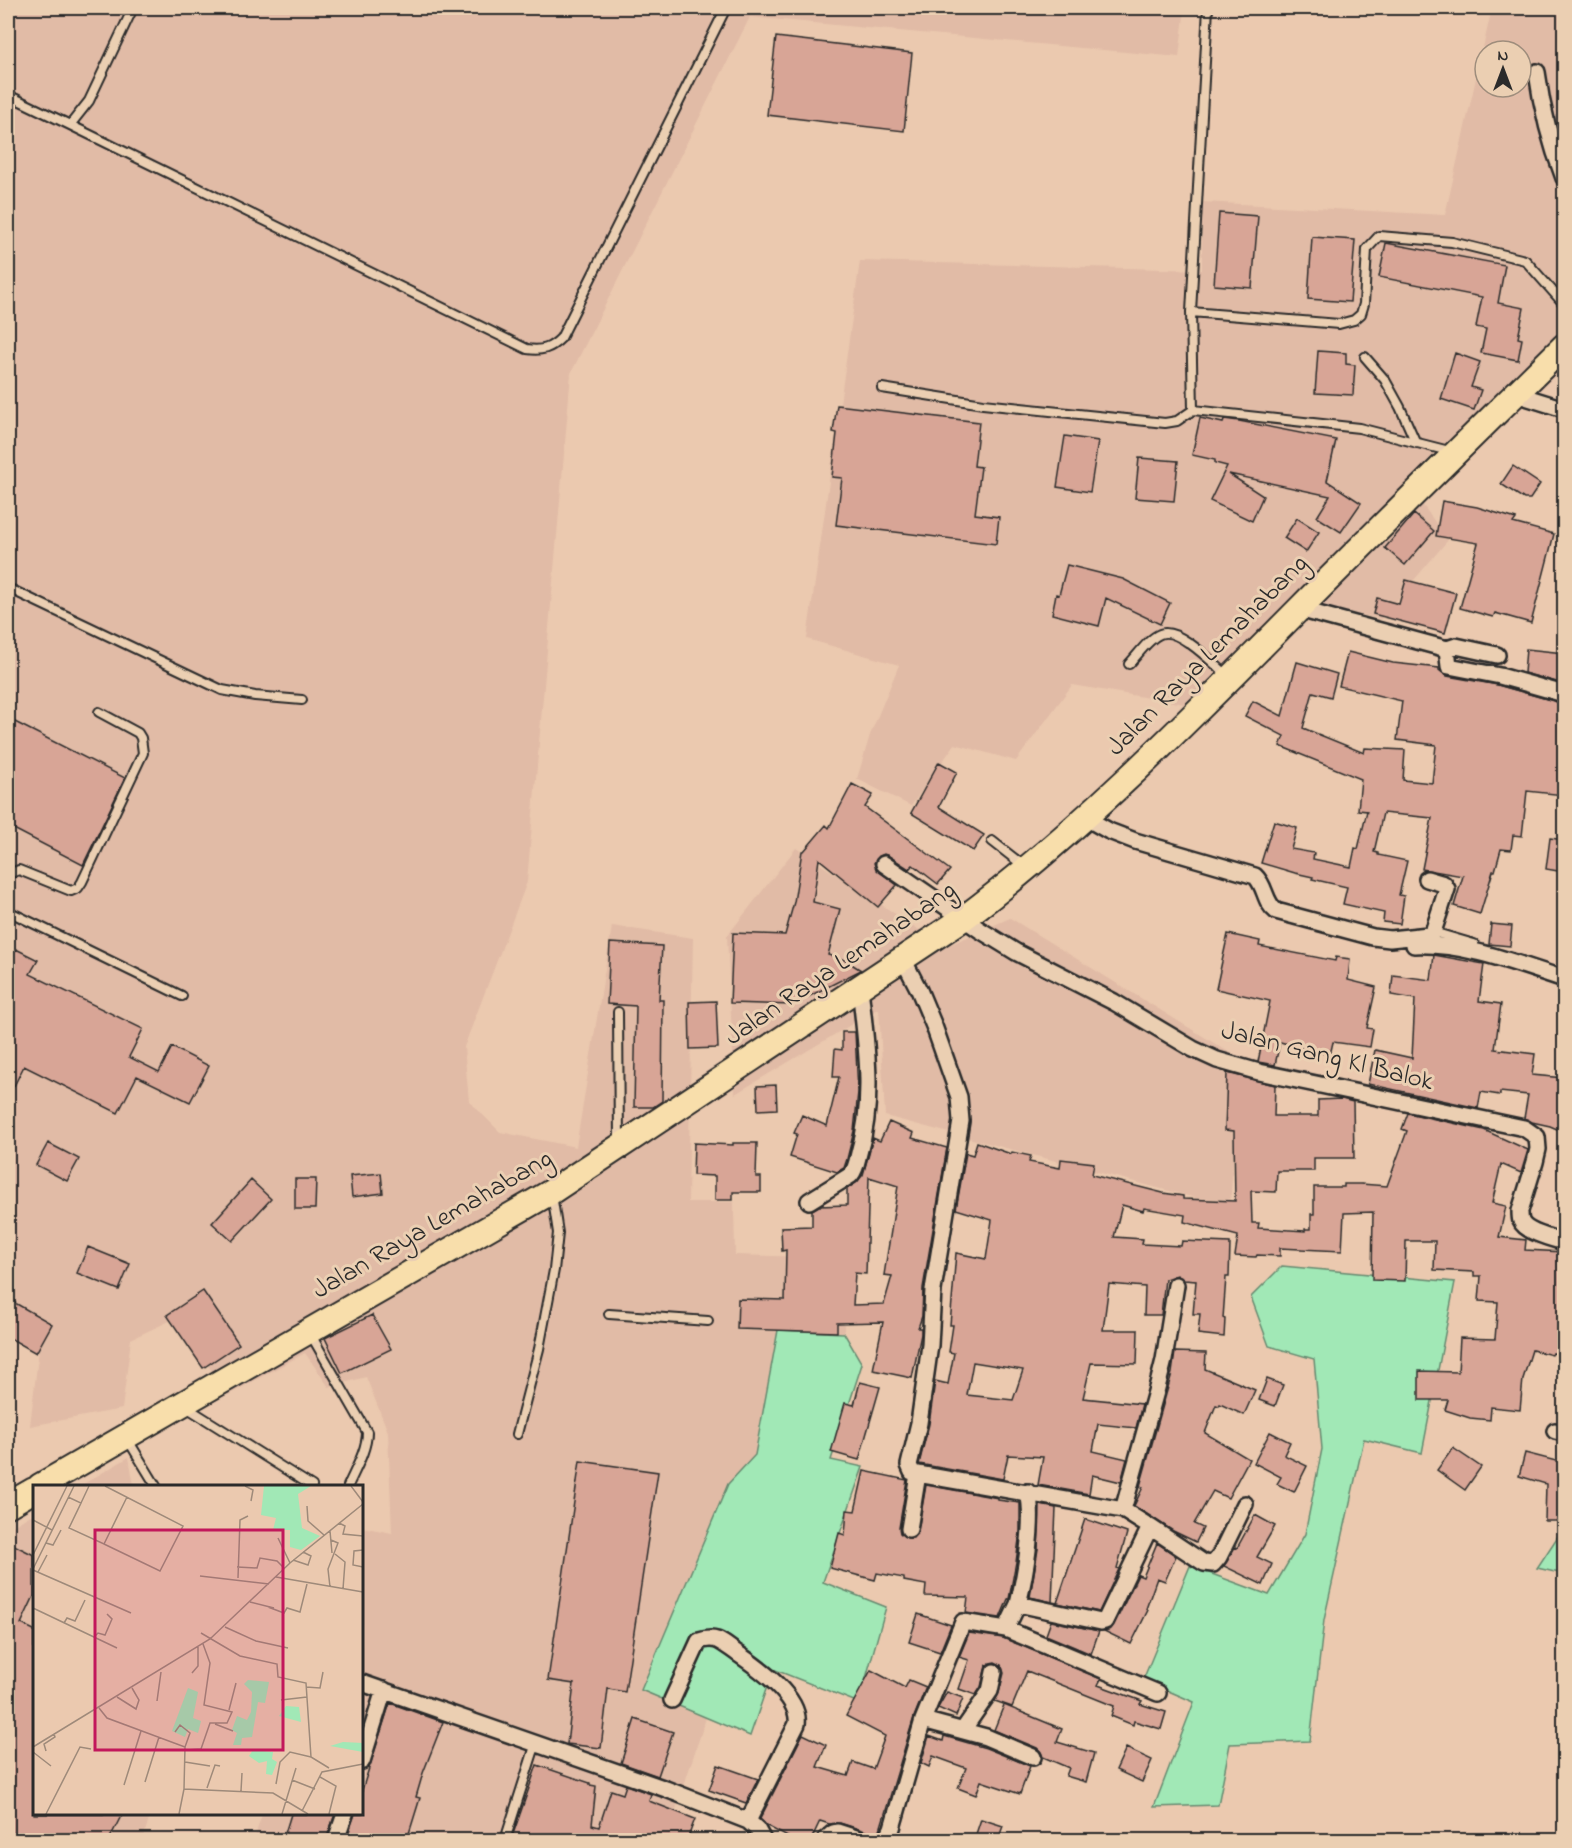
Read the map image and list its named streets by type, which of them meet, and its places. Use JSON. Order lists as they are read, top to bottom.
{
  "streets": {
    "main road": ["Jalan Raya Lemahabang"],
    "street": ["Jalan Gang Kl Balok"]
  },
  "crossings": [
    ["Jalan Raya Lemahabang", "Jalan Gang Kl Balok"]
  ],
  "north": "top"
}
